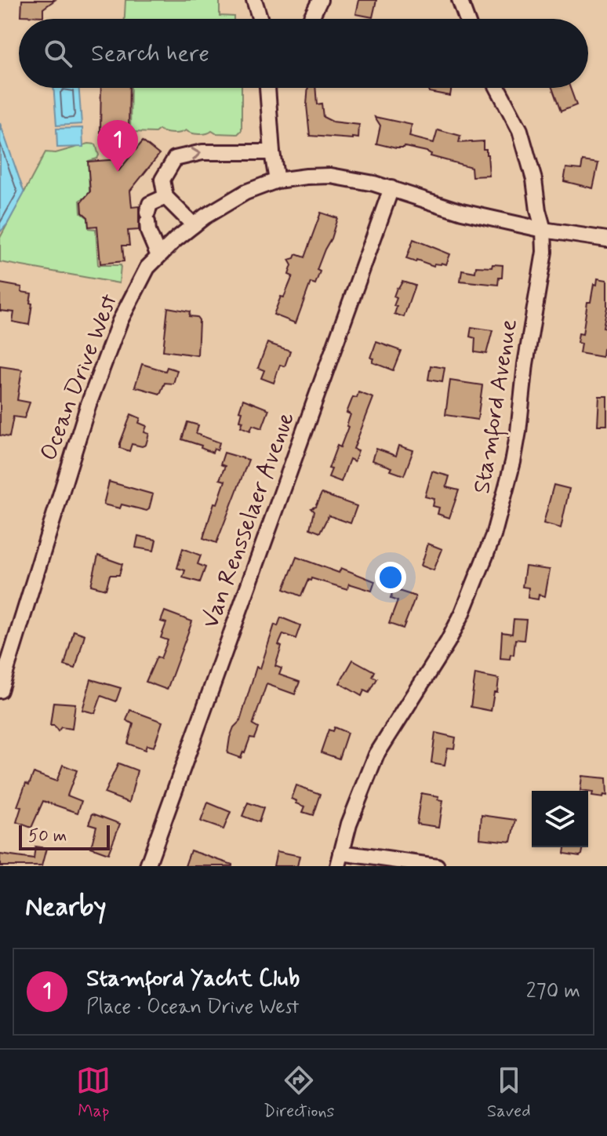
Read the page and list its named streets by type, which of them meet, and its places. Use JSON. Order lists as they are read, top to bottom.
{
  "streets": {
    "street": ["Ocean Drive West", "Stamford Avenue", "Van Rensselaer Avenue"]
  },
  "crossings": [
    ["Ocean Drive West", "Stamford Avenue"],
    ["Ocean Drive West", "Van Rensselaer Avenue"]
  ],
  "scale_bar": "50 m",
  "page": {
    "search": "Search here",
    "pins": "1",
    "scale": "50 m",
    "heading": "Nearby",
    "list": [
      {
        "mark": "1",
        "name": "Stamford Yacht Club",
        "note": "Place · Ocean Drive West",
        "value": "270 m"
      }
    ],
    "nav": ["Map", "Directions", "Saved"]
  }
}
